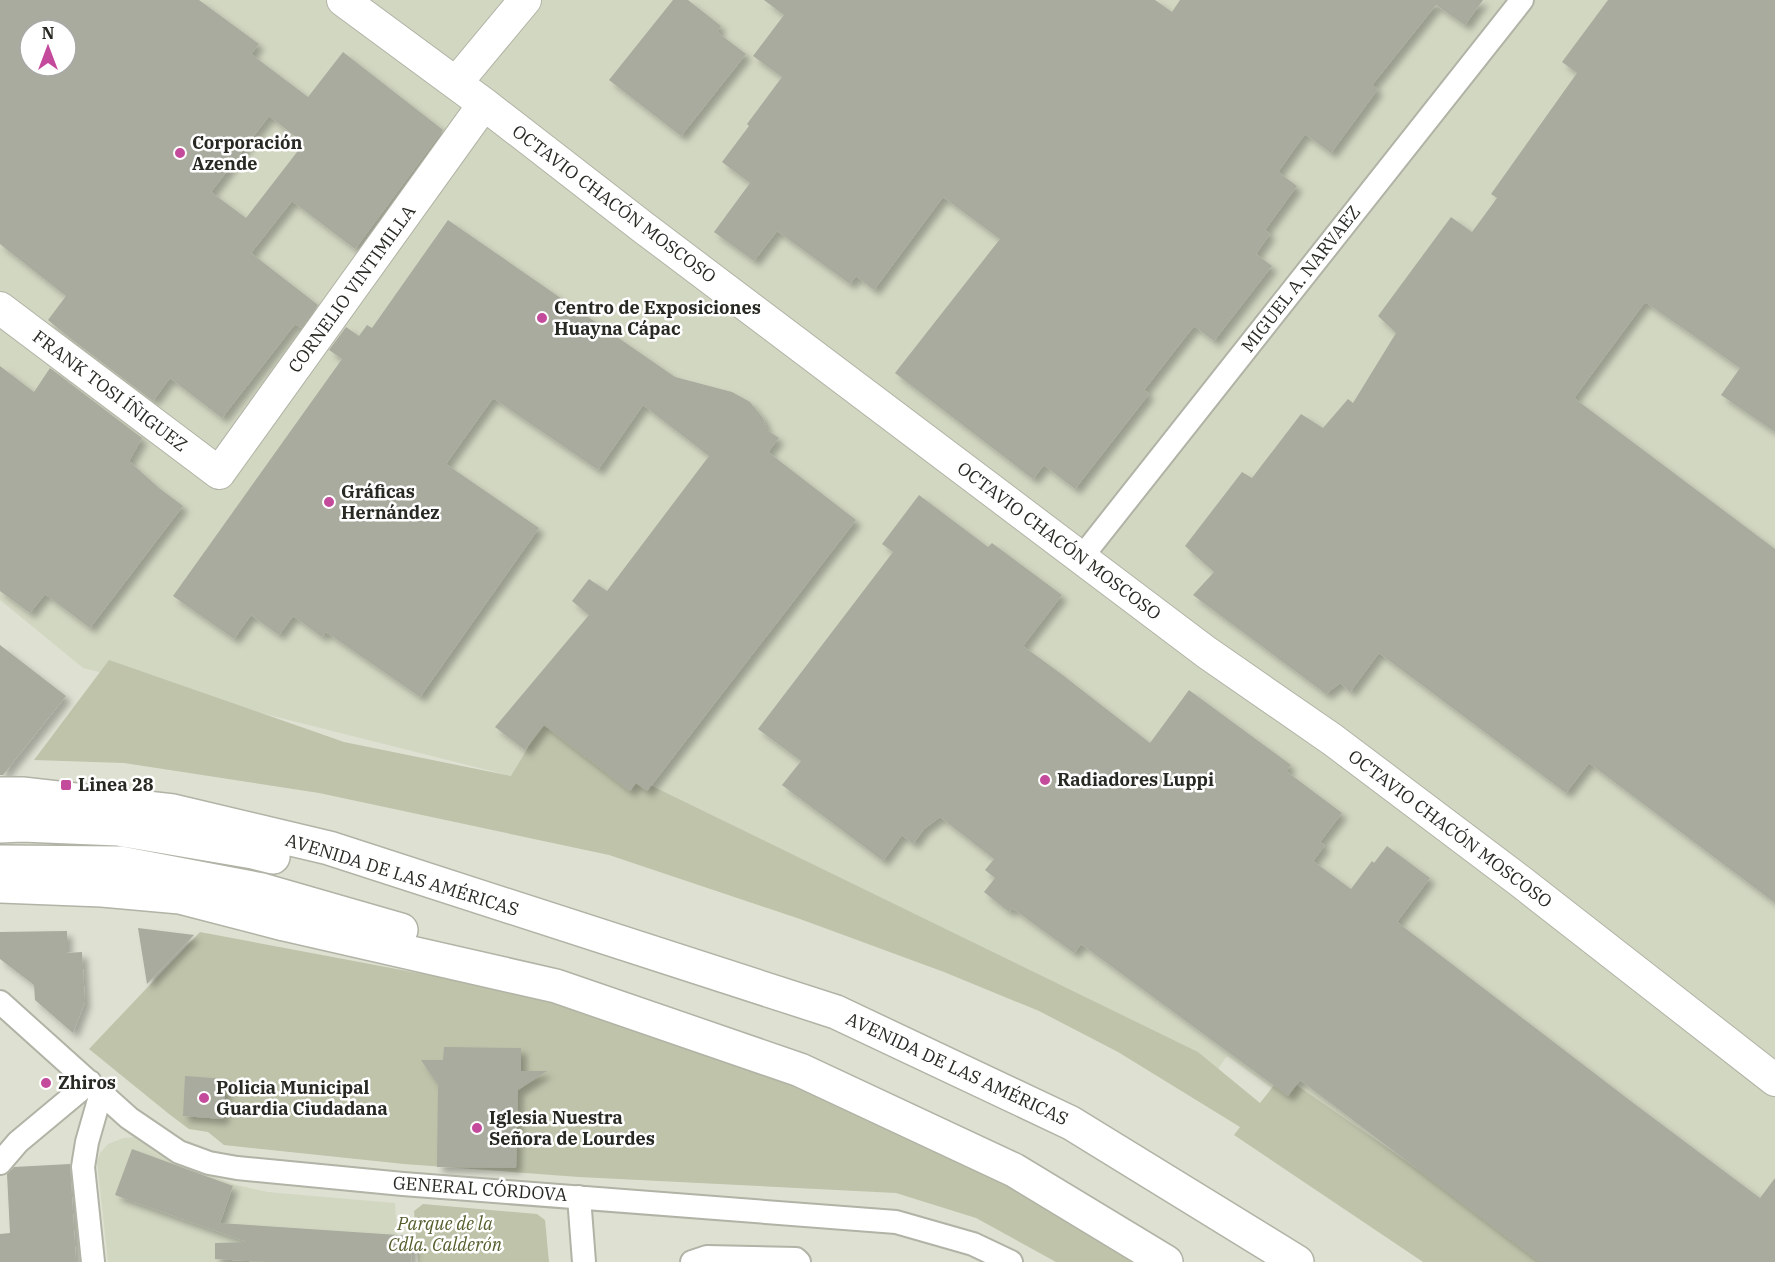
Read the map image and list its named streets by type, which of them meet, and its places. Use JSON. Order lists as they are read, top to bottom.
{
  "streets": {
    "main road": ["AVENIDA DE LAS AMÉRICAS"],
    "street": [
      "OCTAVIO CHACÓN MOSCOSO",
      "MIGUEL A. NARVAEZ",
      "CORNELIO VINTIMILLA",
      "FRANK TOSI ÍÑIGUEZ",
      "GENERAL CÓRDOVA"
    ]
  },
  "crossings": [
    ["OCTAVIO CHACÓN MOSCOSO", "MIGUEL A. NARVAEZ"],
    ["OCTAVIO CHACÓN MOSCOSO", "CORNELIO VINTIMILLA"],
    ["CORNELIO VINTIMILLA", "FRANK TOSI ÍÑIGUEZ"]
  ],
  "parks": ["Parque de la Cdla. Calderón"],
  "places": {
    "other": [
      "Corporación Azende",
      "Centro de Exposiciones Huayna Cápac",
      "Gráficas Hernández",
      "Radiadores Luppi",
      "Zhiros",
      "Policia Municipal Guardia Ciudadana",
      "Iglesia Nuestra Señora de Lourdes"
    ],
    "transit": ["Linea 28"]
  },
  "north": "top"
}
